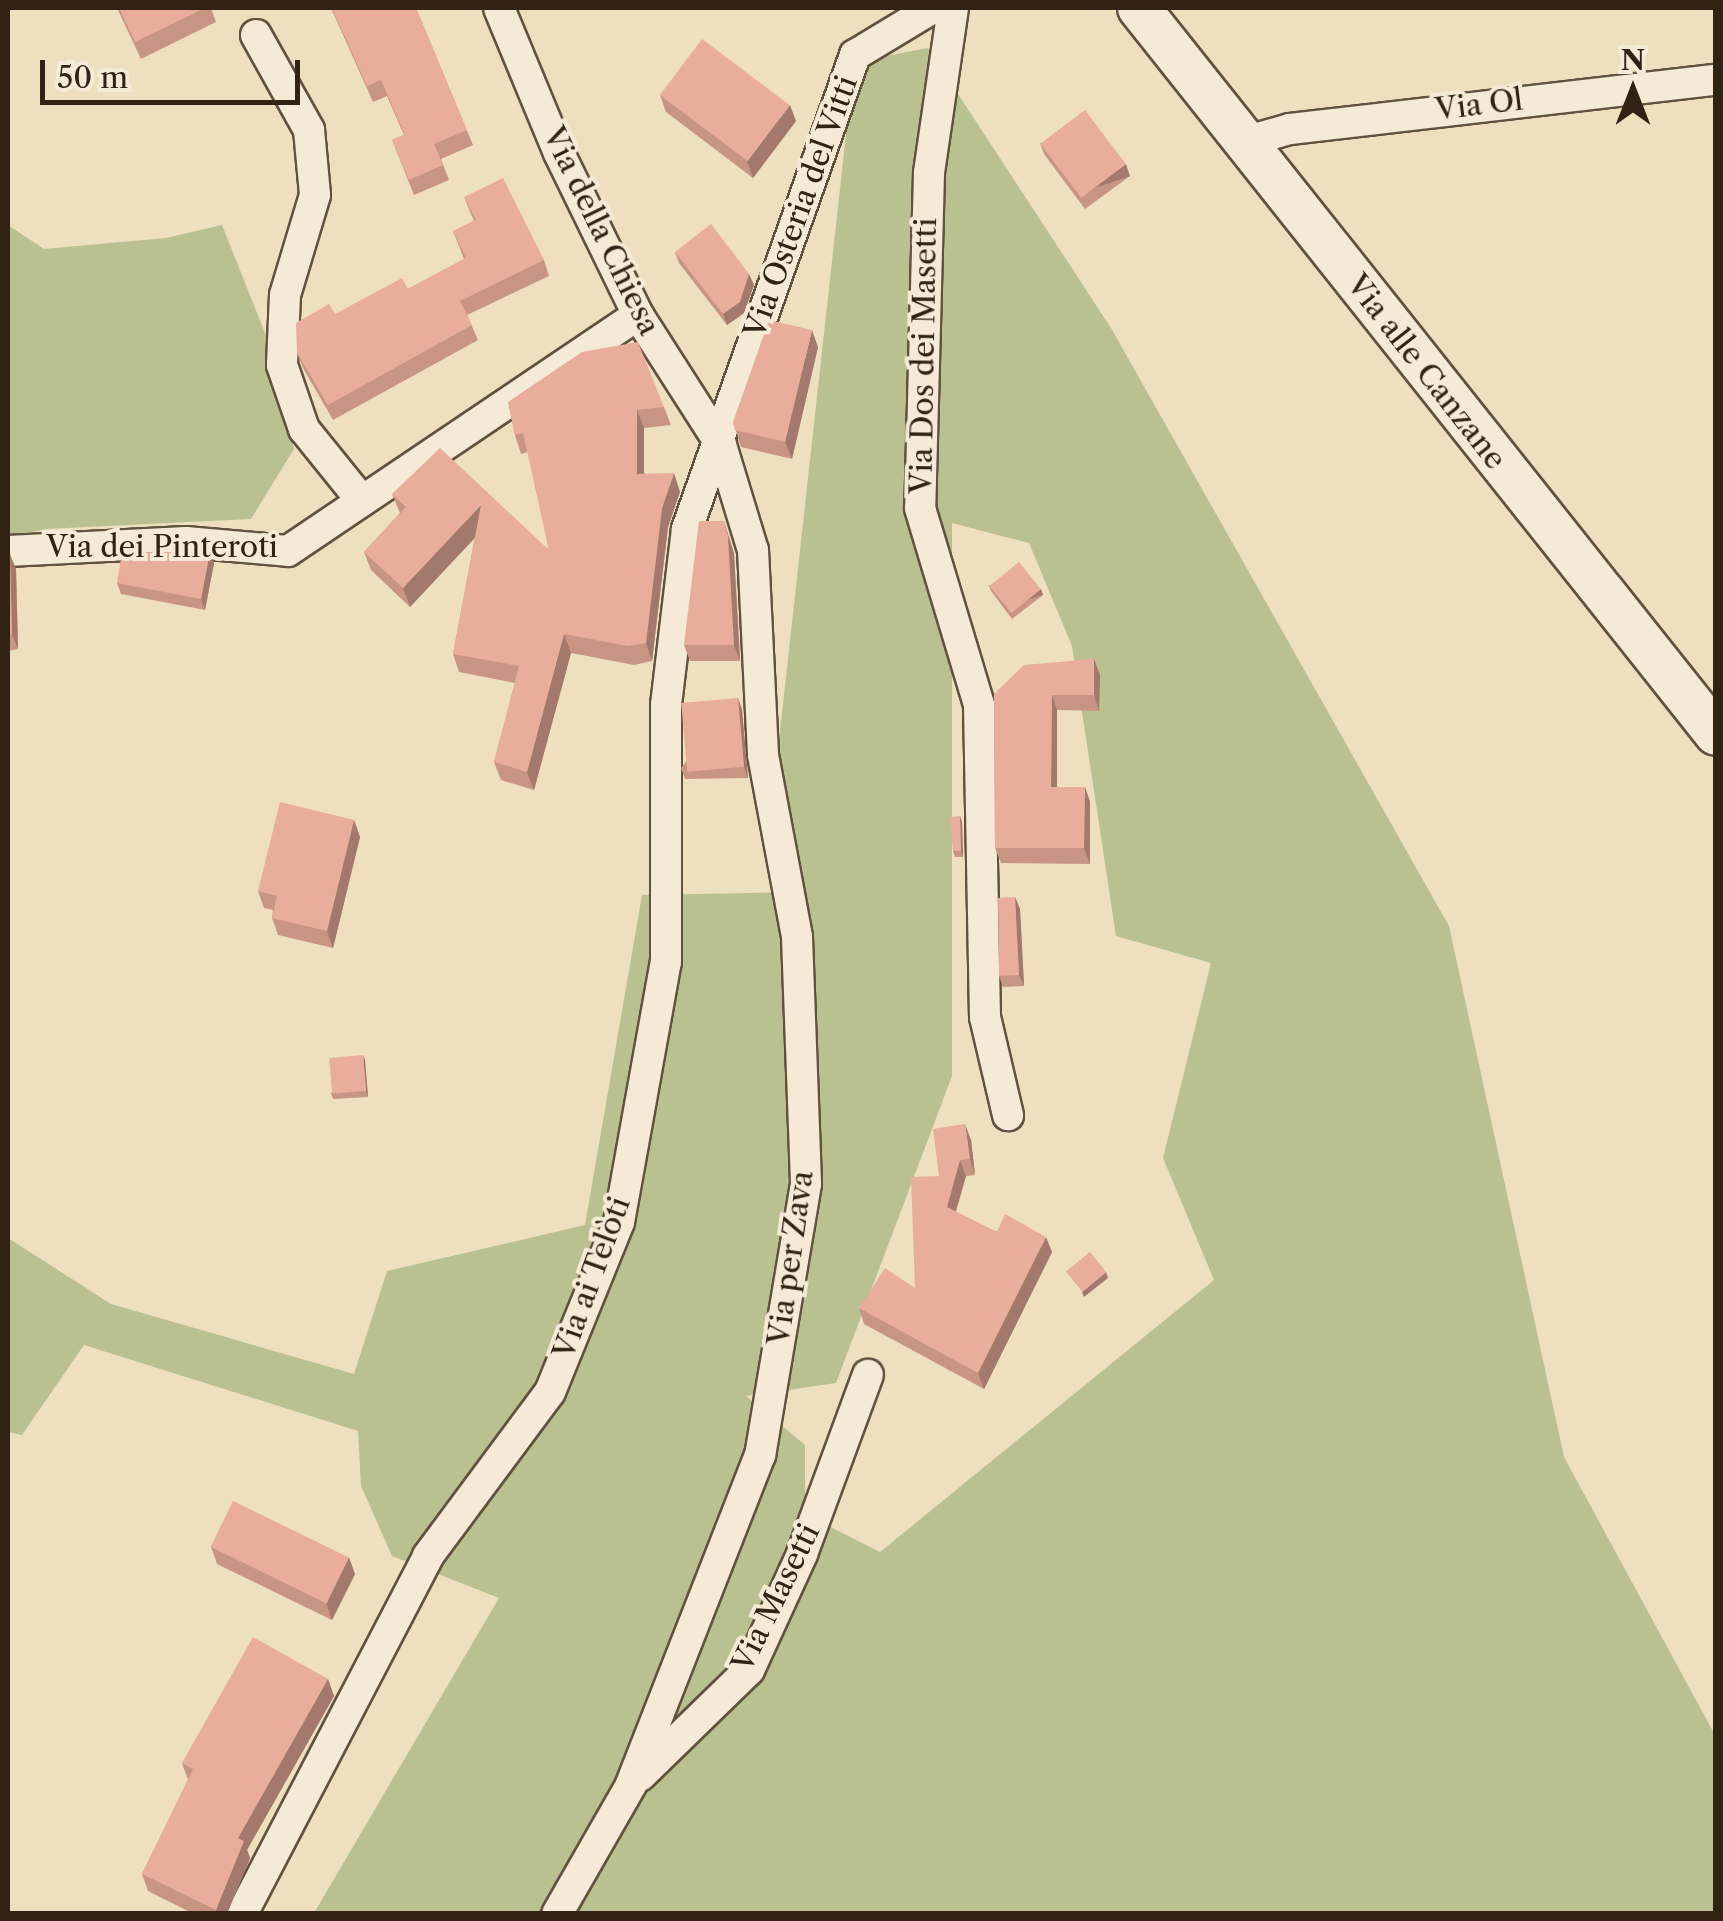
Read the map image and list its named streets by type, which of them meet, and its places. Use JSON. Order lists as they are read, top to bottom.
{
  "streets": {
    "main road": ["Via alle Canzane"],
    "street": [
      "Via Ol",
      "Via Osteria del Vitti",
      "Via della Chiesa",
      "Via Dos dei Masetti",
      "Via dei Pinteroti",
      "Via per Zava",
      "Via ai Telòti",
      "Via Masetti"
    ]
  },
  "crossings": [
    ["Via Ol", "Via alle Canzane"],
    ["Via Osteria del Vitti", "Via della Chiesa"],
    ["Via Osteria del Vitti", "Via per Zava"],
    ["Via Osteria del Vitti", "Via ai Telòti"],
    ["Via della Chiesa", "Via dei Pinteroti"],
    ["Via della Chiesa", "Via per Zava"],
    ["Via della Chiesa", "Via ai Telòti"],
    ["Via per Zava", "Via ai Telòti"],
    ["Via per Zava", "Via Masetti"]
  ],
  "scale_bar": "50 m",
  "north": "top"
}
